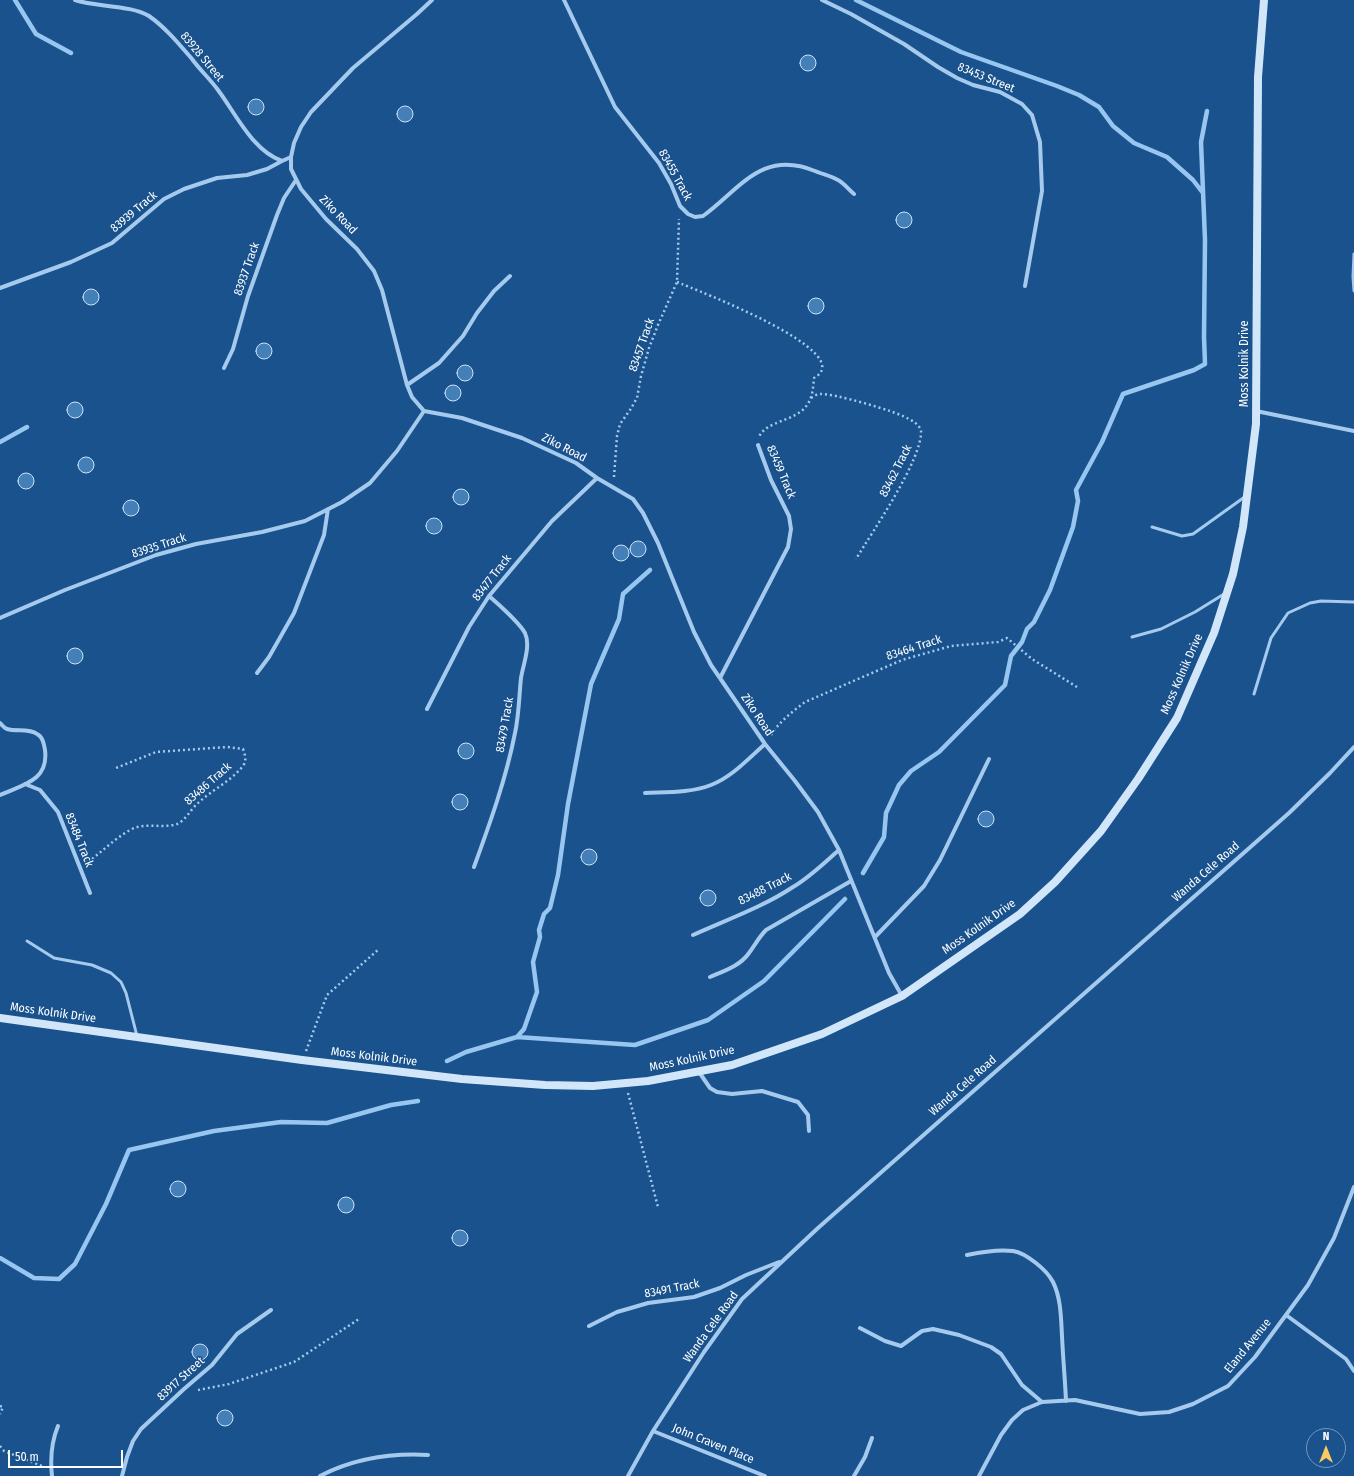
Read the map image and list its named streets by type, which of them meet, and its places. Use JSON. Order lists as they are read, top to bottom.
{
  "streets": {
    "main road": ["Moss Kolnik Drive"],
    "street": [
      "83928 Street",
      "83453 Street",
      "83455 Track",
      "83939 Track",
      "Ziko Road",
      "83937 Track",
      "83459 Track",
      "83935 Track",
      "83477 Track",
      "83479 Track",
      "83484 Track",
      "Wanda Cele Road",
      "83488 Track",
      "83491 Track",
      "Eland Avenue",
      "83917 Street",
      "John Craven Place"
    ],
    "path": [
      "83457 Track",
      "83462 Track",
      "83464 Track",
      "83486 Track"
    ]
  },
  "crossings": [
    ["83928 Street", "83939 Track"],
    ["83455 Track", "83457 Track"],
    ["Ziko Road", "83937 Track"],
    ["Ziko Road", "83457 Track"],
    ["Ziko Road", "Moss Kolnik Drive"],
    ["Ziko Road", "83459 Track"],
    ["Ziko Road", "83935 Track"],
    ["Ziko Road", "83477 Track"],
    ["Ziko Road", "83464 Track"],
    ["Ziko Road", "83488 Track"],
    ["83462 Track", "83459 Track"],
    ["83477 Track", "83479 Track"],
    ["83486 Track", "83484 Track"],
    ["Wanda Cele Road", "83491 Track"],
    ["Wanda Cele Road", "John Craven Place"]
  ],
  "scale_bar": "50 m",
  "north": "top"
}
